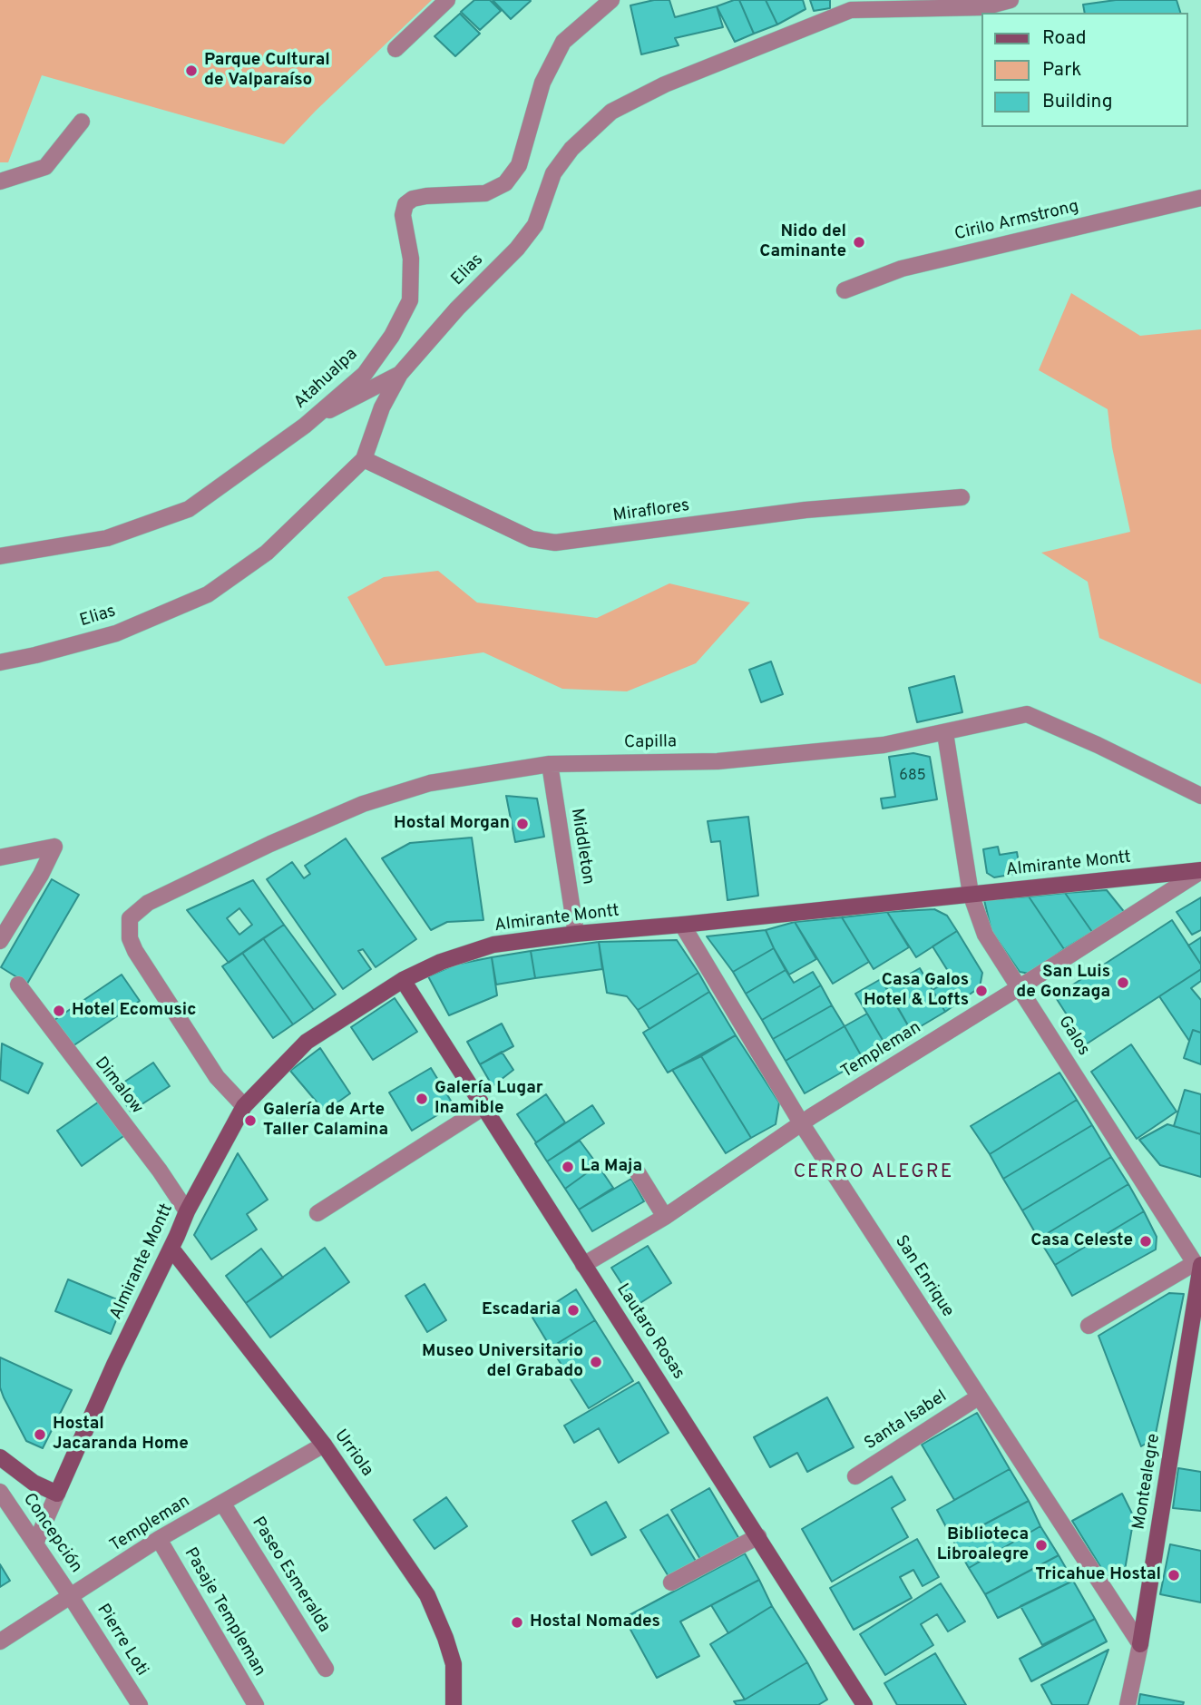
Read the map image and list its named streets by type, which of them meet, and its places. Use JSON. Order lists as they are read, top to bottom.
{
  "streets": {
    "main road": [
      "Almirante Montt",
      "Lautaro Rosas",
      "Urriola",
      "Montealegre"
    ],
    "street": [
      "Cirilo Armstrong",
      "Elias",
      "Atahualpa",
      "Miraflores",
      "Capilla",
      "Middleton",
      "Galos",
      "Templeman",
      "Dimalow",
      "San Enrique",
      "Santa Isabel",
      "Concepción",
      "Paseo Esmeralda",
      "Pasaje Templeman",
      "Pierre Loti"
    ]
  },
  "crossings": [
    ["Elias", "Miraflores"],
    ["Capilla", "Middleton"],
    ["Capilla", "Almirante Montt"],
    ["Capilla", "Galos"],
    ["Middleton", "Almirante Montt"],
    ["Almirante Montt", "Galos"],
    ["Almirante Montt", "Templeman"],
    ["Almirante Montt", "Dimalow"],
    ["Almirante Montt", "San Enrique"],
    ["Almirante Montt", "Lautaro Rosas"],
    ["Almirante Montt", "Urriola"],
    ["Almirante Montt", "Concepción"],
    ["Galos", "Templeman"],
    ["Galos", "Montealegre"],
    ["Templeman", "San Enrique"],
    ["Templeman", "Lautaro Rosas"],
    ["Templeman", "Urriola"],
    ["Templeman", "Concepción"],
    ["Templeman", "Paseo Esmeralda"],
    ["Templeman", "Pasaje Templeman"],
    ["Templeman", "Pierre Loti"],
    ["San Enrique", "Santa Isabel"],
    ["San Enrique", "Montealegre"],
    ["Concepción", "Pierre Loti"]
  ],
  "districts": ["CERRO ALEGRE"],
  "places": [
    "Parque Cultural de Valparaíso",
    "Nido del Caminante",
    "Hostal Morgan",
    "San Luis de Gonzaga",
    "Casa Galos Hotel & Lofts",
    "Hotel Ecomusic",
    "Galería Lugar Inamible",
    "Galería de Arte Taller Calamina",
    "La Maja",
    "Casa Celeste",
    "Escadaria",
    "Museo Universitario del Grabado",
    "Hostal Jacaranda Home",
    "Biblioteca Libroalegre",
    "Tricahue Hostal",
    "Hostal Nomades"
  ],
  "house_numbers": ["685"],
  "legend": ["Road", "Park", "Building"]
}
